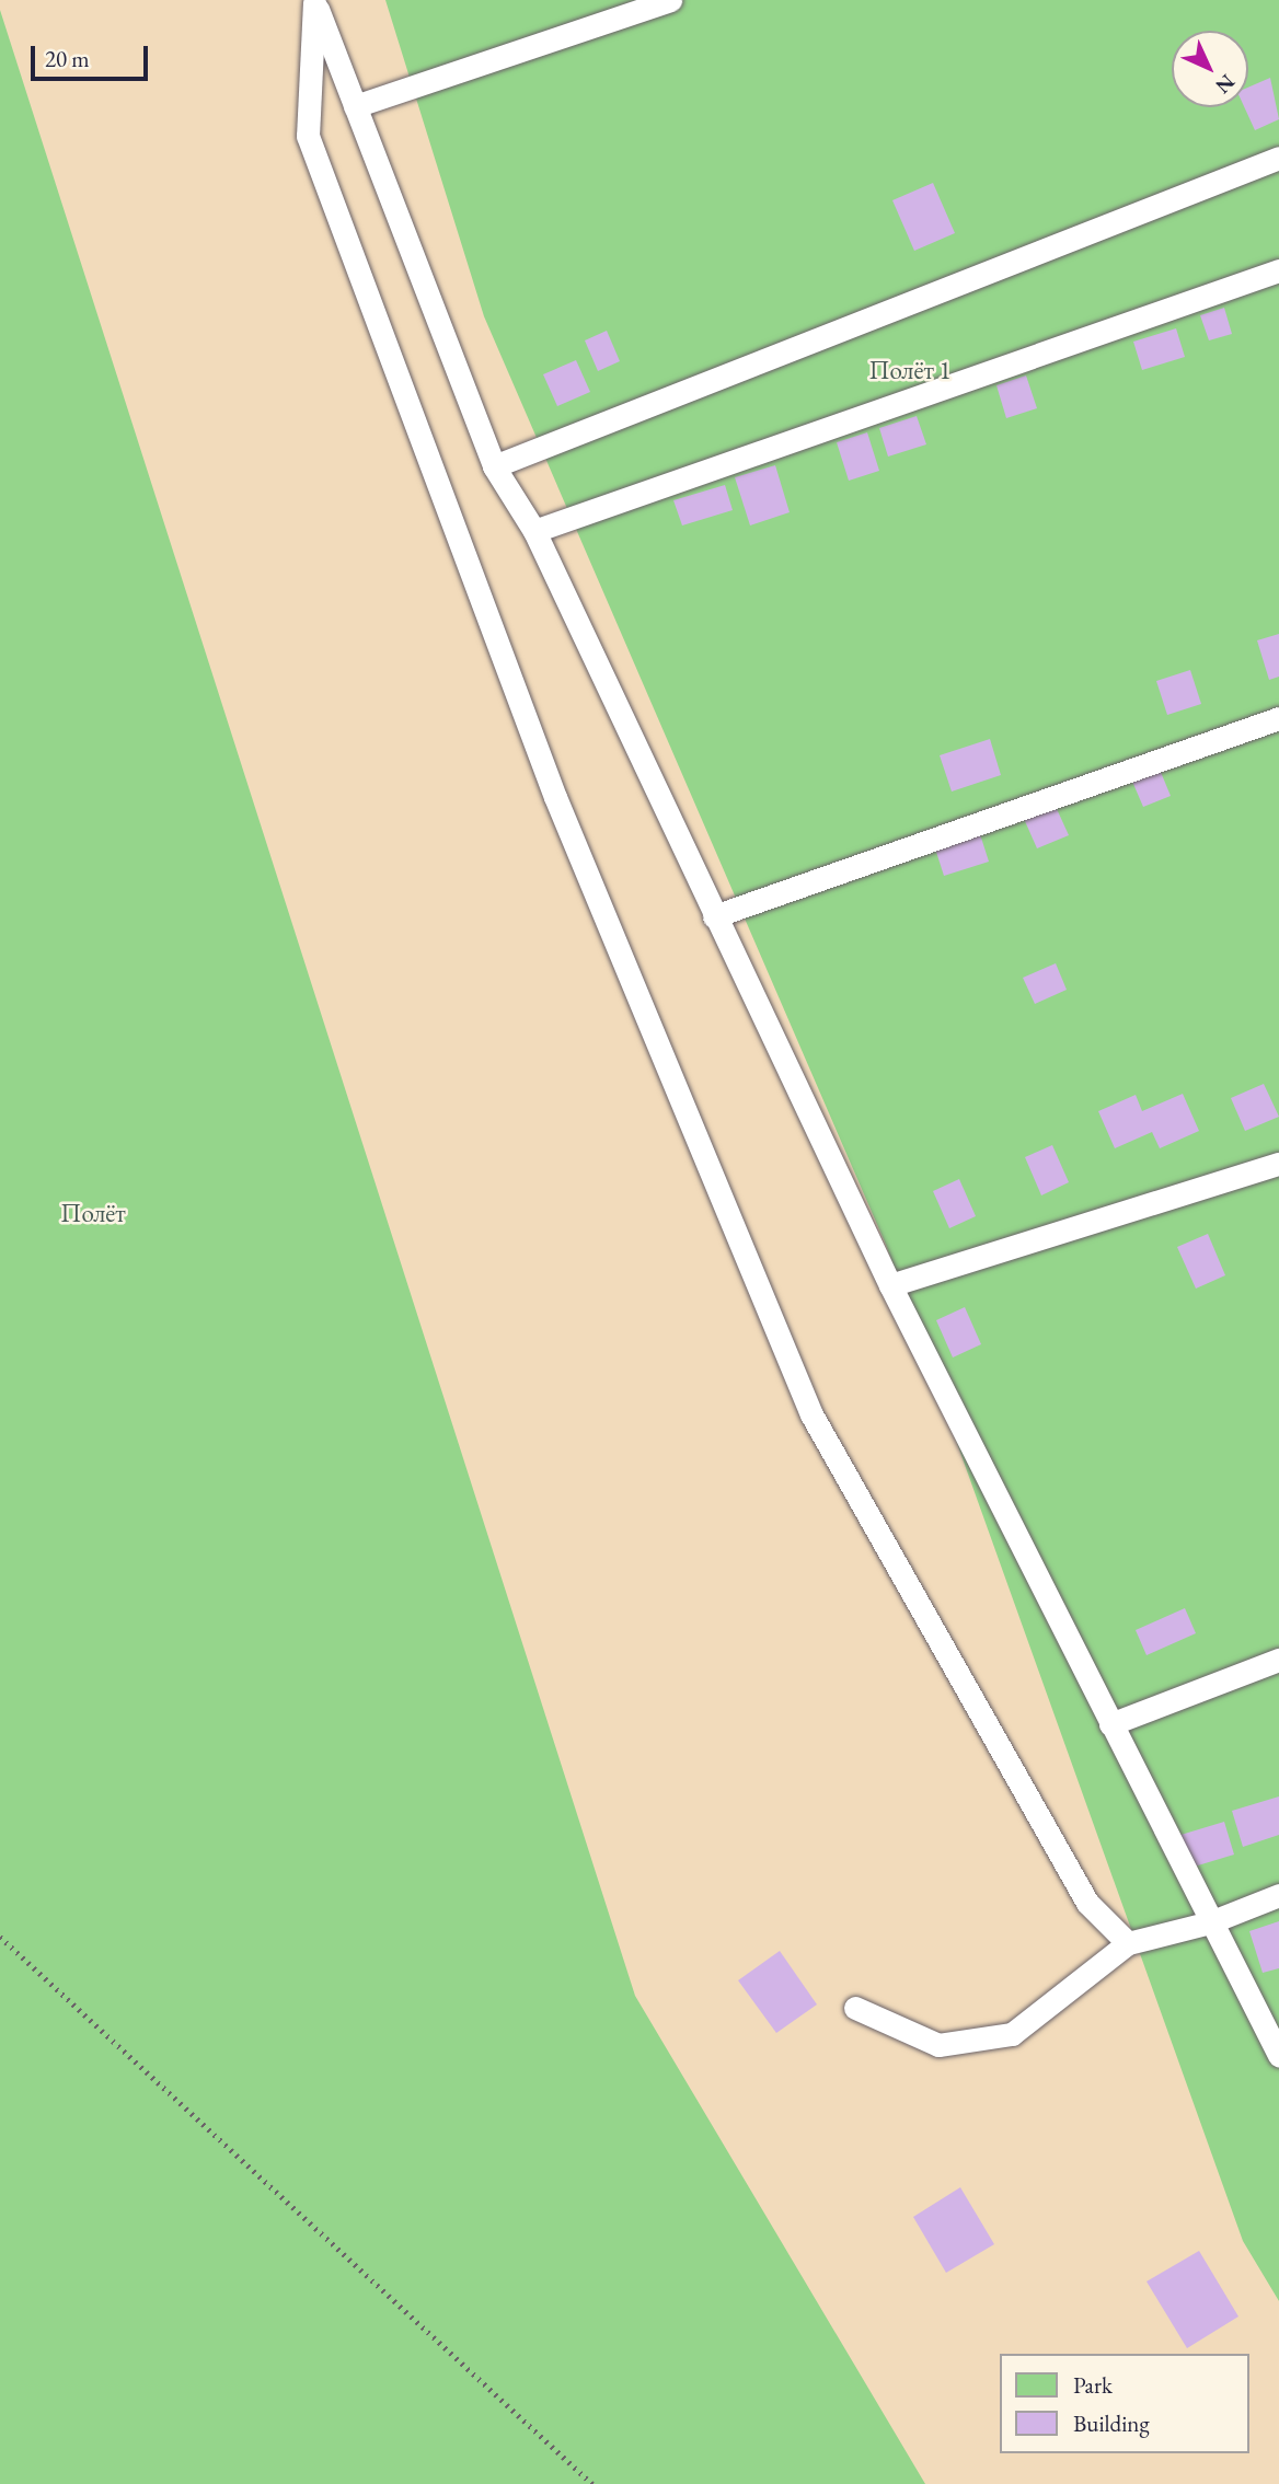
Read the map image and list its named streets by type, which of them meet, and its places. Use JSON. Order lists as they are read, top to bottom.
{
  "parks": ["Полёт 1", "Полёт"],
  "legend": ["Park", "Building"],
  "scale_bar": "20 m",
  "north": "bottom right"
}
